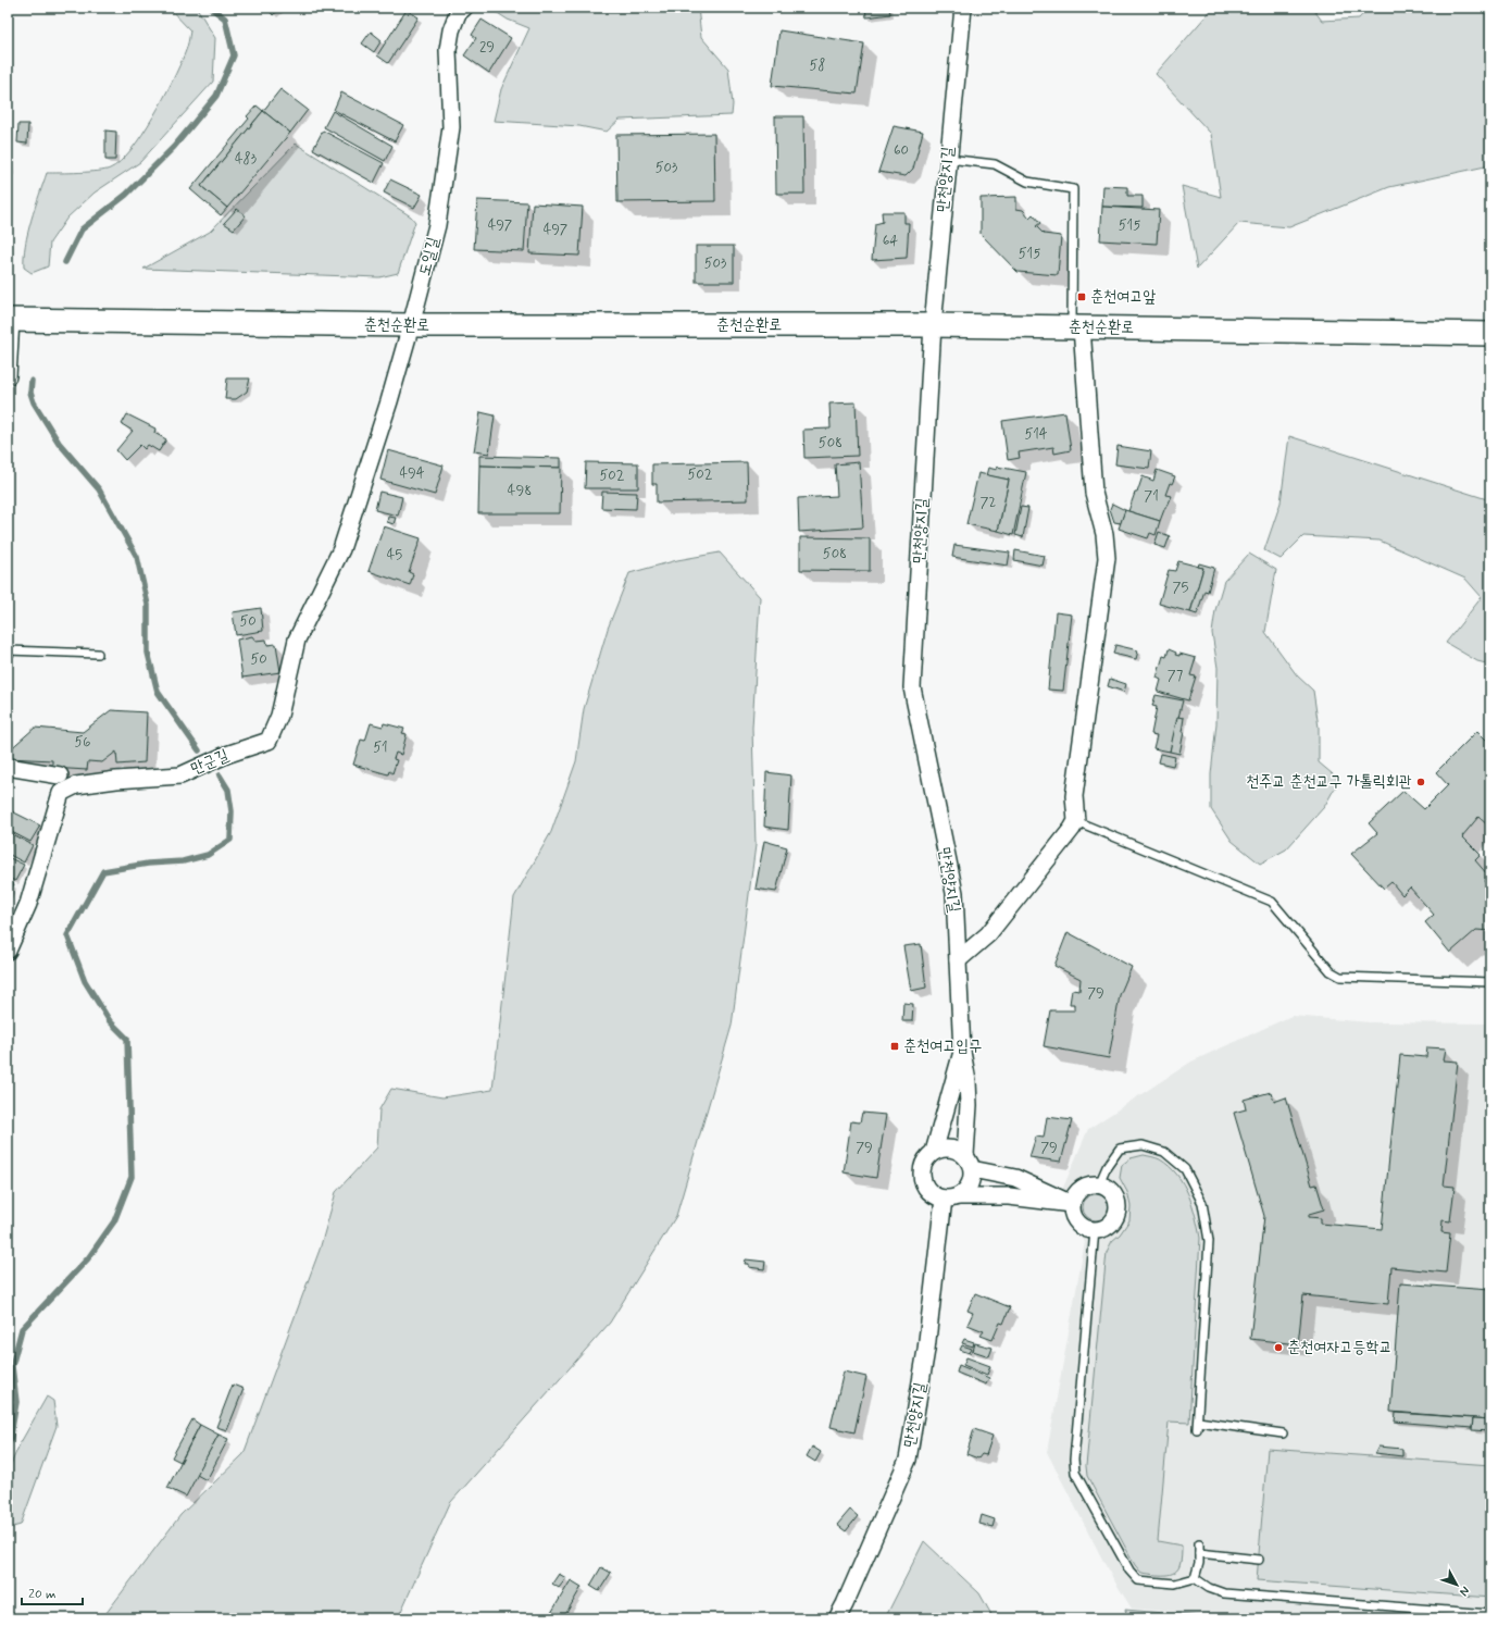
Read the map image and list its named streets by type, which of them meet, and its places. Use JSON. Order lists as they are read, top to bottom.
{
  "streets": {
    "street": [
      "만천양지길",
      "도일길",
      "춘천순환로",
      "만군길"
    ]
  },
  "crossings": [
    ["만천양지길", "춘천순환로"],
    ["도일길", "춘천순환로"],
    ["도일길", "만군길"]
  ],
  "places": {
    "transit": ["춘천여고앞", "춘천여고입구"],
    "other": ["천주교 춘천교구 가톨릭회관", "춘천여자고등학교"]
  },
  "house_numbers": [
    "29",
    "58",
    "60",
    "483",
    "503",
    "497",
    "515",
    "497",
    "64",
    "515",
    "503",
    "514",
    "508",
    "494",
    "502",
    "502",
    "498",
    "71",
    "72",
    "508",
    "45",
    "75",
    "50",
    "50",
    "77",
    "56",
    "51",
    "79",
    "79",
    "79"
  ],
  "scale_bar": "20 m",
  "north": "bottom right"
}
